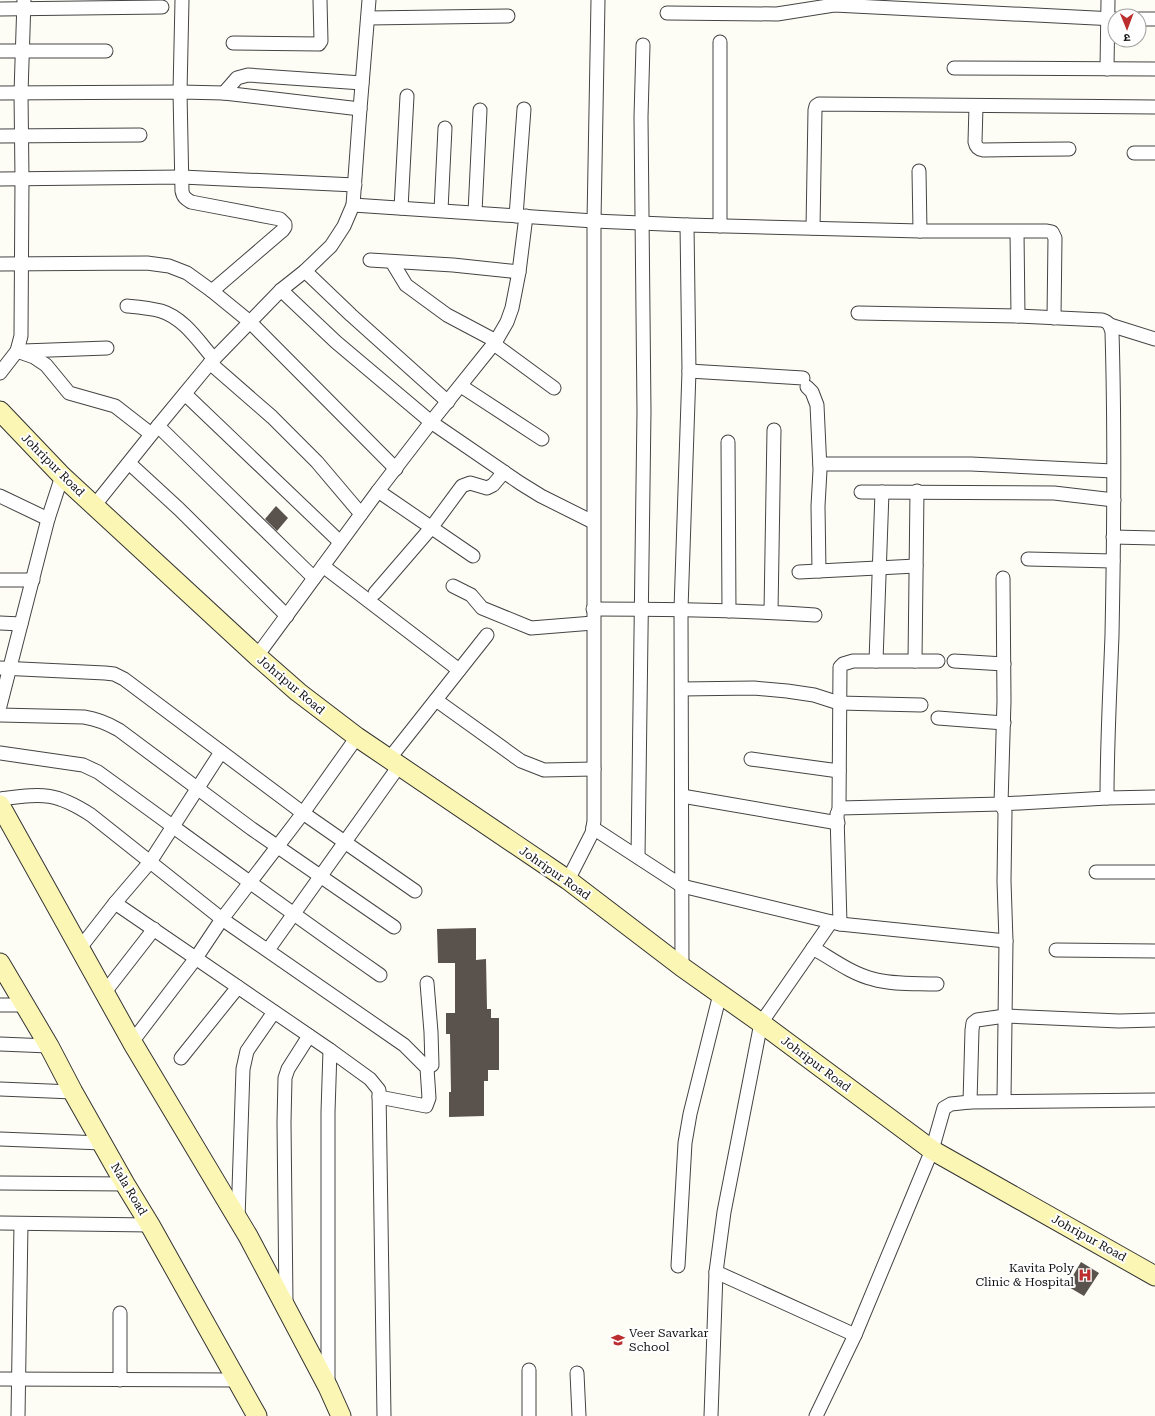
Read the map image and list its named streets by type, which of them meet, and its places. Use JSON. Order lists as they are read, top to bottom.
{
  "streets": {
    "street": ["Johripur Road", "Nala Road"]
  },
  "places": {
    "hospital": ["Kavita Poly Clinic & Hospital"],
    "school or university": ["Veer Savarkar School"]
  },
  "north": "bottom"
}
